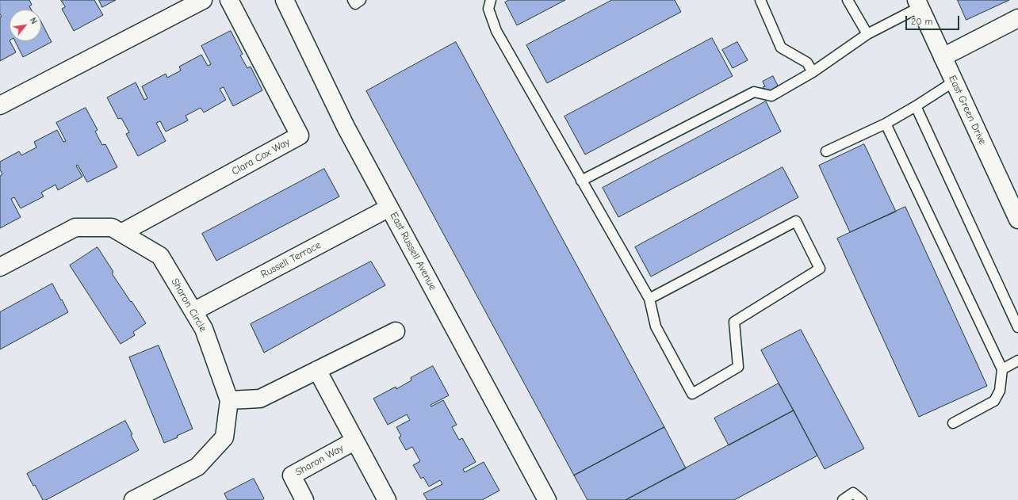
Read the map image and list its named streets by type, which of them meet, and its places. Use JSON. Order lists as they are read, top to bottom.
{
  "streets": {
    "street": [
      "East Green Drive",
      "Clara Cox Way",
      "East Russell Avenue",
      "Russell Terrace",
      "Sharon Circle",
      "Sharon Way"
    ]
  },
  "crossings": [
    ["Clara Cox Way", "Sharon Circle"],
    ["East Russell Avenue", "Russell Terrace"],
    ["Russell Terrace", "Sharon Circle"]
  ],
  "scale_bar": "20 m",
  "north": "top right"
}
